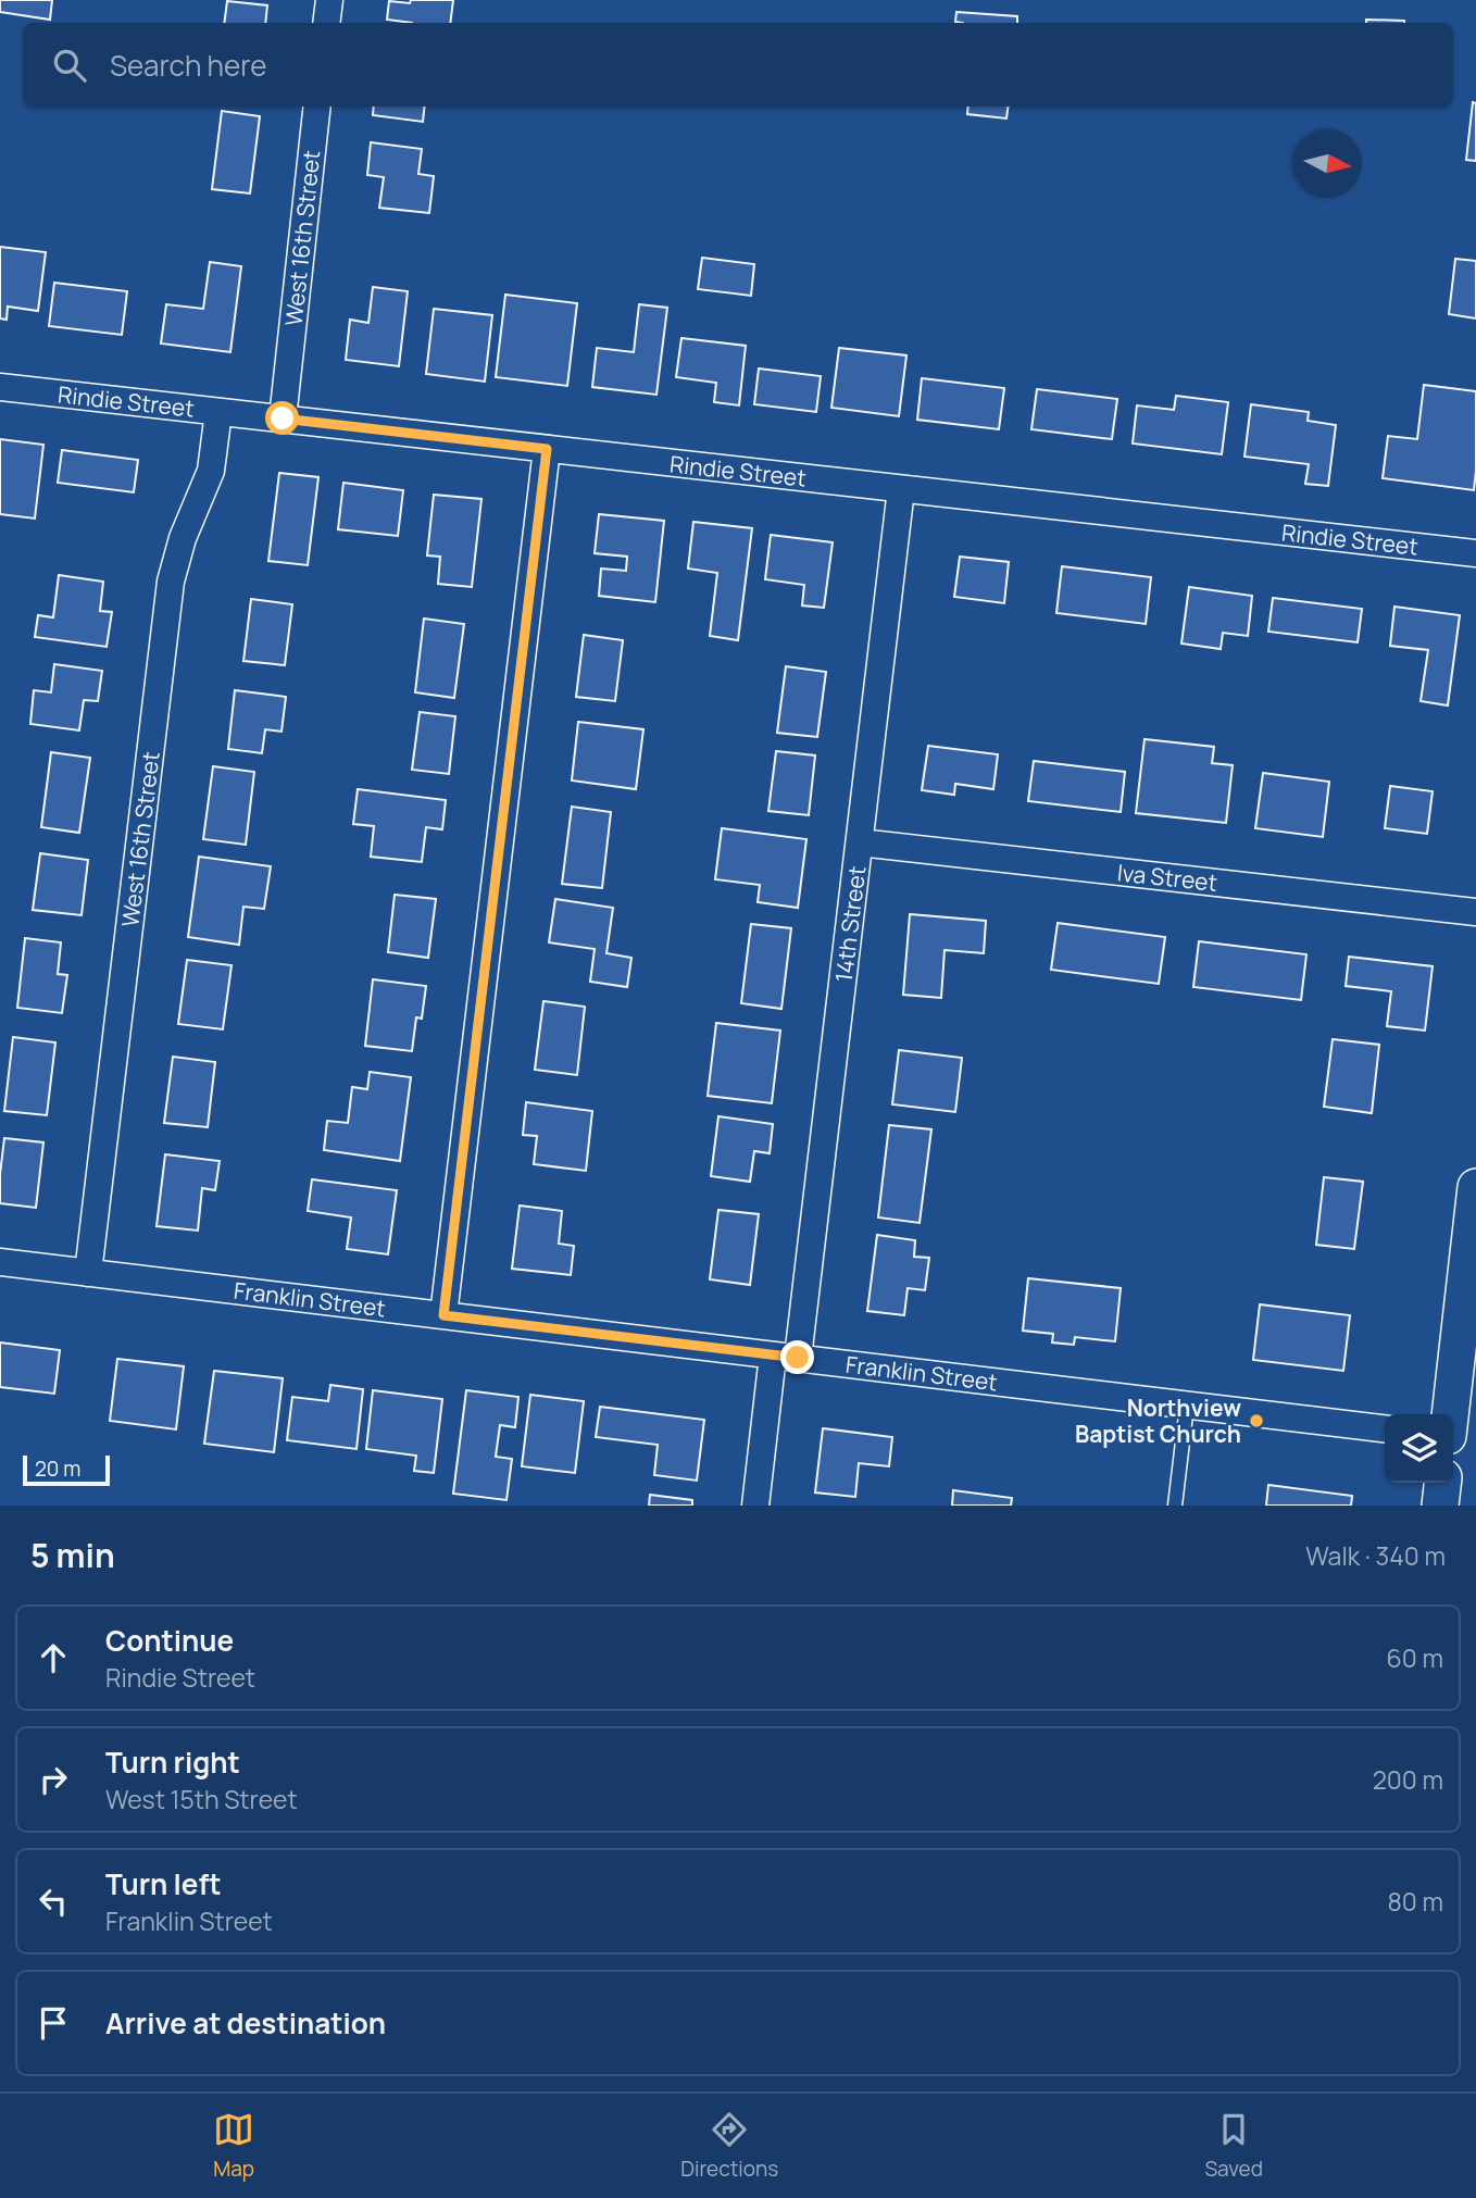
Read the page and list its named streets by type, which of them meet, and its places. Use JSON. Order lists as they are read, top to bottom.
{
  "streets": {
    "street": [
      "West 16th Street",
      "Rindie Street",
      "Iva Street",
      "14th Street",
      "Franklin Street"
    ]
  },
  "crossings": [
    ["West 16th Street", "Rindie Street"],
    ["West 16th Street", "Franklin Street"],
    ["Rindie Street", "14th Street"],
    ["Iva Street", "14th Street"],
    ["14th Street", "Franklin Street"]
  ],
  "places": ["Northview Baptist Church"],
  "scale_bar": "20 m",
  "north": "right",
  "page": {
    "search": "Search here",
    "scale": "20 m",
    "heading": ["5 min", "Walk · 340 m"],
    "list": [
      ["Continue", "Rindie Street", "60 m"],
      ["Turn right", "West 15th Street", "200 m"],
      ["Turn left", "Franklin Street", "80 m"],
      "Arrive at destination"
    ],
    "nav": ["Map", "Directions", "Saved"]
  }
}
